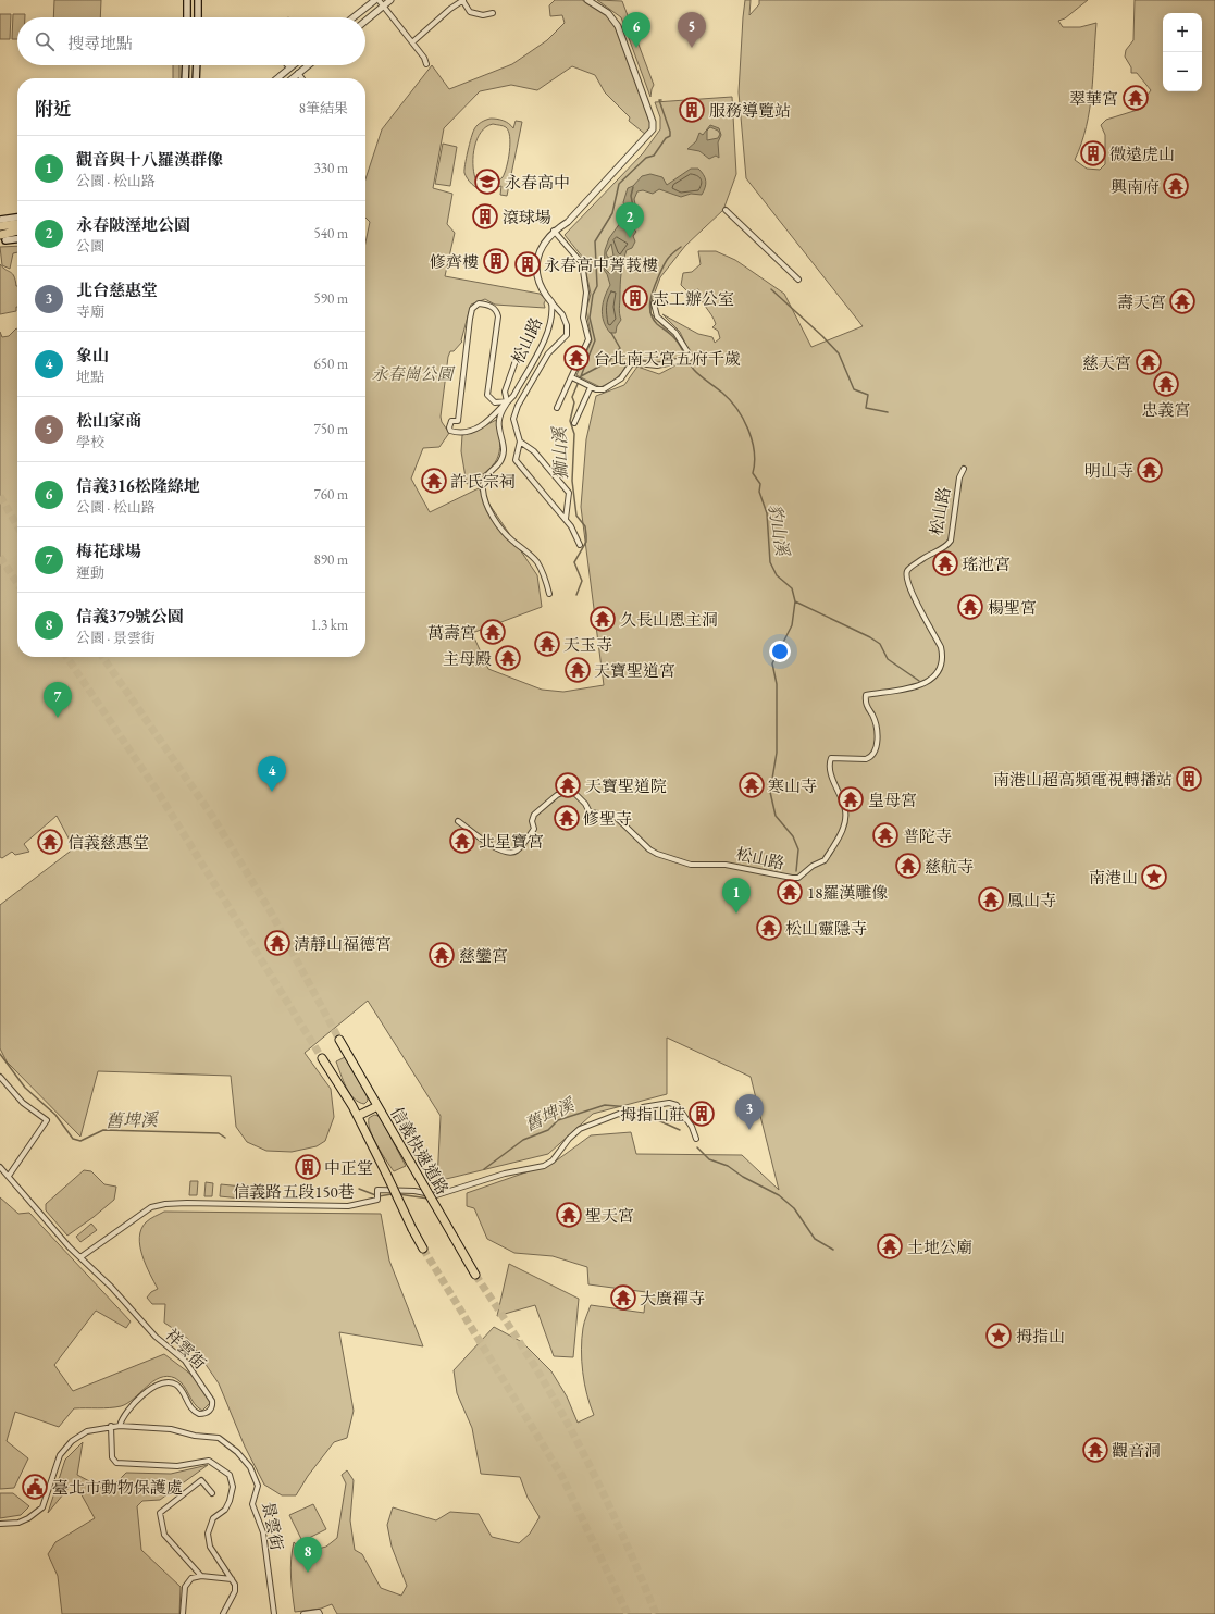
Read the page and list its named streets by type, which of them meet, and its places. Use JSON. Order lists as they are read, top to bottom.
{
  "streets": {
    "highway": ["信義快速道路"],
    "street": [
      "松山路",
      "信義路五段150巷",
      "祥雲街",
      "景雲街"
    ]
  },
  "crossings": [
    ["信義路五段150巷", "祥雲街"],
    ["祥雲街", "景雲街"]
  ],
  "water": ["獅山溪", "豹山溪", "舊埤溪"],
  "parks": ["永春崗公園"],
  "places": {
    "temple": [
      "翠華宮",
      "興南府",
      "壽天宮",
      "台北南天宮五府千歲",
      "慈天宮",
      "忠義宮",
      "明山寺",
      "許氏宗祠",
      "瑤池宮",
      "楊聖宮",
      "久長山恩主洞",
      "萬壽宮",
      "天玉寺",
      "主母殿",
      "天寶聖道宮",
      "天寶聖道院",
      "寒山寺",
      "皇母宮",
      "修聖寺",
      "普陀寺",
      "北星寶宮",
      "信義慈惠堂",
      "慈航寺",
      "18羅漢雕像",
      "鳳山寺",
      "松山靈隱寺",
      "清靜山福德宮",
      "慈鑾宮",
      "聖天宮",
      "土地公廟",
      "大廣禪寺",
      "觀音洞"
    ],
    "building": [
      "服務導覽站",
      "微遠虎山",
      "滾球場",
      "修齊樓",
      "永春高中菁莪樓",
      "志工辦公室",
      "南港山超高頻電視轉播站",
      "拇指山莊",
      "中正堂"
    ],
    "school or university": ["永春高中"],
    "place": ["南港山", "拇指山"],
    "public building": ["臺北市動物保護處"]
  },
  "page": {
    "pins": [
      "5",
      "6",
      "2",
      "7",
      "4",
      "1",
      "3",
      "8"
    ],
    "map_buttons": ["+", "−"],
    "search": "搜尋地點",
    "heading": ["附近", "8筆結果"],
    "list": [
      {
        "mark": "1",
        "name": "觀音與十八羅漢群像",
        "note": "公園 · 松山路",
        "value": "330 m"
      },
      {
        "mark": "2",
        "name": "永春陂溼地公園",
        "note": "公園",
        "value": "540 m"
      },
      {
        "mark": "3",
        "name": "北台慈惠堂",
        "note": "寺廟",
        "value": "590 m"
      },
      {
        "mark": "4",
        "name": "象山",
        "note": "地點",
        "value": "650 m"
      },
      {
        "mark": "5",
        "name": "松山家商",
        "note": "學校",
        "value": "750 m"
      },
      {
        "mark": "6",
        "name": "信義316松隆綠地",
        "note": "公園 · 松山路",
        "value": "760 m"
      },
      {
        "mark": "7",
        "name": "梅花球場",
        "note": "運動",
        "value": "890 m"
      },
      {
        "mark": "8",
        "name": "信義379號公園",
        "note": "公園 · 景雲街",
        "value": "1.3 km"
      }
    ]
  }
}
